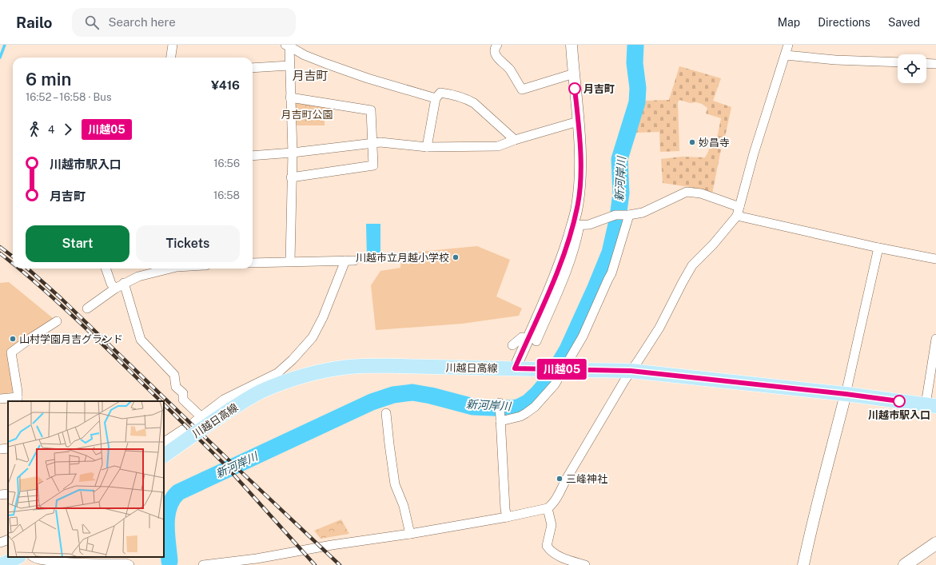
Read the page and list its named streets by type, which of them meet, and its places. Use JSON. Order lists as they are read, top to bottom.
{
  "streets": {
    "main road": ["川越日高線"]
  },
  "districts": ["月吉町"],
  "water": ["新河岸川"],
  "parks": ["月吉町公園"],
  "places": [
    "月吉町",
    "妙昌寺",
    "川越市立月越小学校",
    "山村学園月吉グランド",
    "川越市駅入口",
    "三峰神社"
  ],
  "lines": ["bus line 川越05"],
  "page": {
    "header": "Railo",
    "search": "Search here",
    "nav": ["Map", "Directions", "Saved"],
    "on_map": "川越05",
    "heading": ["6 min", "16:52 – 16:58 · Bus", "¥416"],
    "legs": ["4", "川越05"],
    "list": [
      {
        "name": "川越市駅入口",
        "value": "16:56"
      },
      {
        "name": "月吉町",
        "value": "16:58"
      }
    ],
    "buttons": ["Start", "Tickets"]
  }
}
